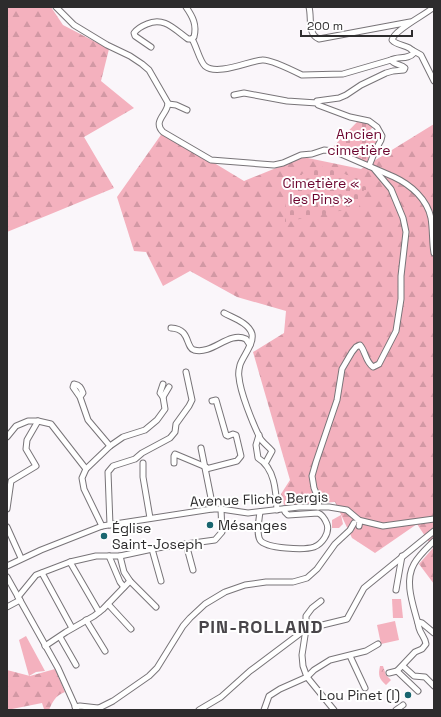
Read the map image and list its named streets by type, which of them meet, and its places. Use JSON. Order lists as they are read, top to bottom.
{
  "streets": {
    "street": ["Avenue Fliche Bergis"]
  },
  "districts": ["PIN-ROLLAND"],
  "parks": ["Ancien cimetière", "Cimetière « les Pins »"],
  "places": ["Mésanges", "Église Saint-Joseph", "Lou Pinet (I)"],
  "scale_bar": "200 m"
}
